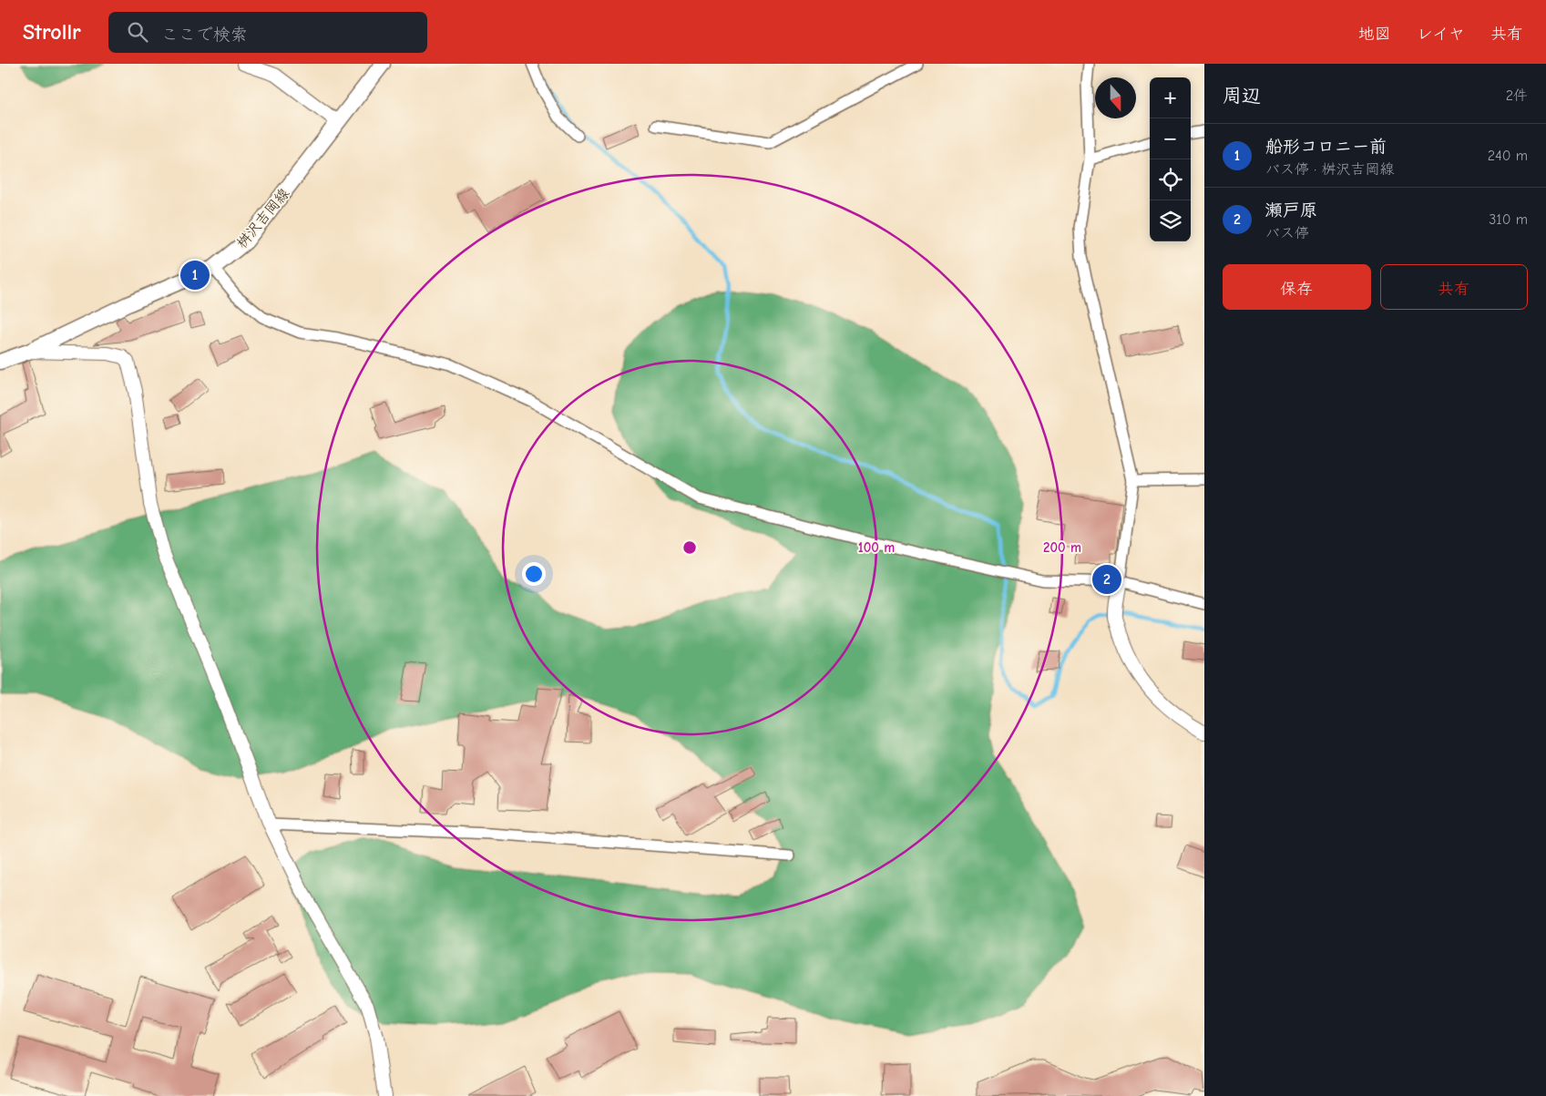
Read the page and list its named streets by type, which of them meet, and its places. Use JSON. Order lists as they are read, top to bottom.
{
  "streets": {
    "main road": ["桝沢吉岡線"]
  },
  "north": "bottom",
  "page": {
    "header": "Strollr",
    "search": "ここで検索",
    "nav": ["地図", "レイヤ", "共有"],
    "heading": ["周辺", "2件"],
    "map_buttons": ["+", "−"],
    "list": [
      {
        "mark": "1",
        "name": "船形コロニー前",
        "note": "バス停 · 桝沢吉岡線",
        "value": "240 m"
      },
      {
        "mark": "2",
        "name": "瀬戸原",
        "note": "バス停",
        "value": "310 m"
      }
    ],
    "buttons": ["保存", "共有"],
    "pins": ["1", "2"]
  },
  "rings": ["100 m", "200 m"]
}
